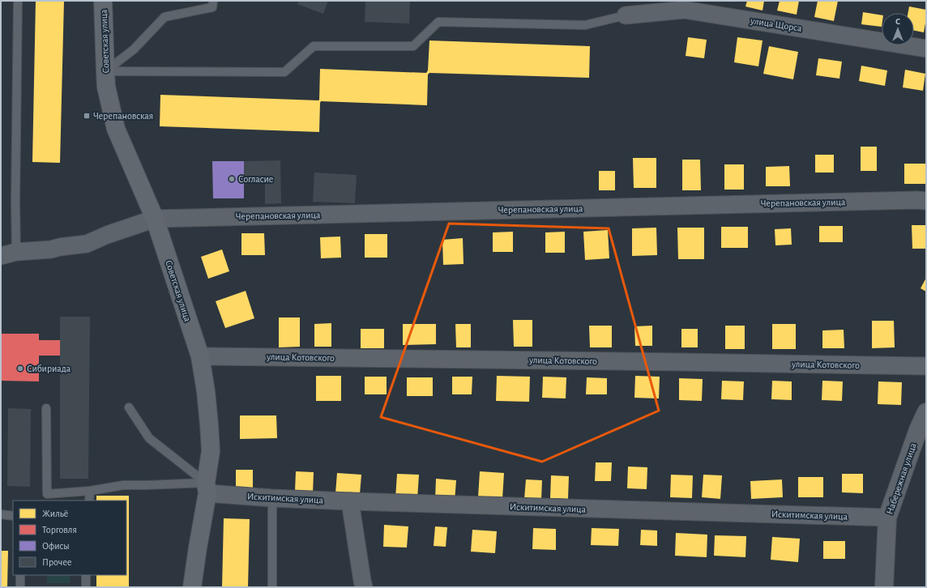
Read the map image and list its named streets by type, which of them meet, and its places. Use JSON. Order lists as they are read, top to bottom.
{
  "streets": {
    "main road": ["Советская улица"],
    "street": [
      "улица Щорса",
      "Черепановская улица",
      "улица Котовского",
      "Набережная улица",
      "Искитимская улица"
    ]
  },
  "crossings": [
    ["Советская улица", "Черепановская улица"],
    ["Советская улица", "улица Котовского"],
    ["Советская улица", "Искитимская улица"],
    ["Набережная улица", "Искитимская улица"]
  ],
  "places": {
    "transit": ["Черепановская"],
    "other": ["Согласие", "Сибириада"]
  },
  "legend": [
    "Жильё",
    "Торговля",
    "Офисы",
    "Прочее"
  ],
  "north": "top"
}
